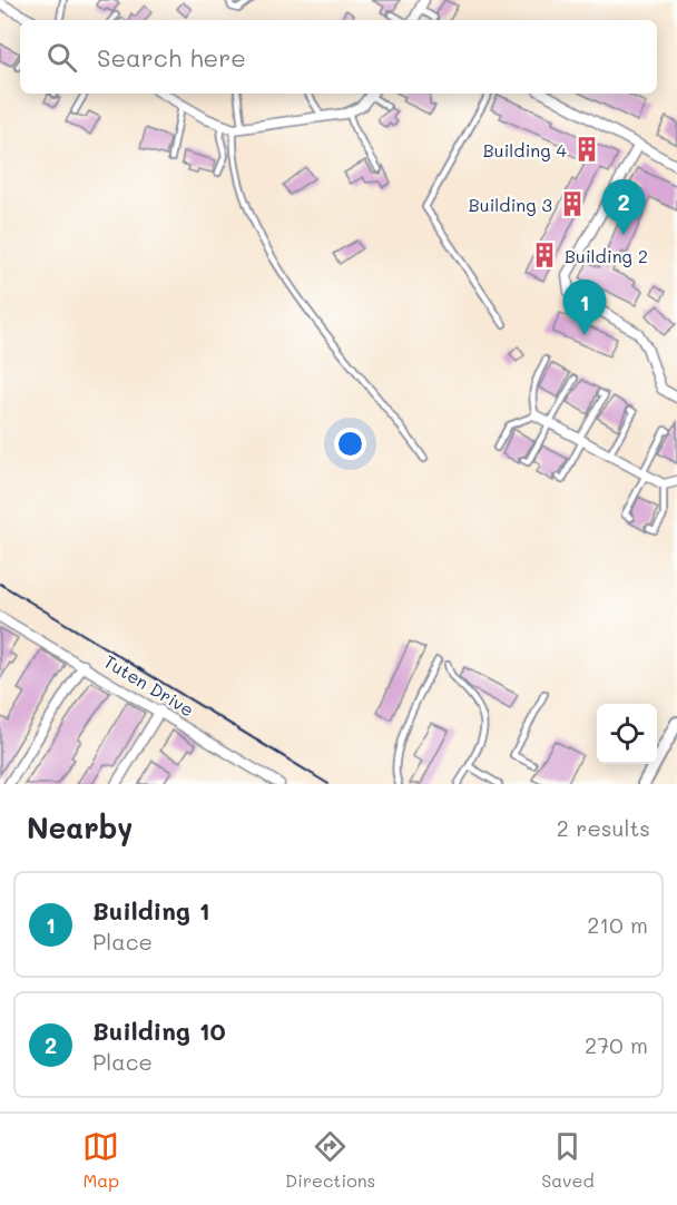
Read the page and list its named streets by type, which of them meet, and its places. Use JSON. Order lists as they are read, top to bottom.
{
  "streets": {
    "street": ["Tuten Drive"]
  },
  "places": {
    "building": ["Building 4", "Building 3", "Building 2"]
  },
  "page": {
    "search": "Search here",
    "pins": ["2", "1"],
    "heading": ["Nearby", "2 results"],
    "list": [
      {
        "mark": "1",
        "name": "Building 1",
        "note": "Place",
        "value": "210 m"
      },
      {
        "mark": "2",
        "name": "Building 10",
        "note": "Place",
        "value": "270 m"
      }
    ],
    "nav": ["Map", "Directions", "Saved"]
  }
}
